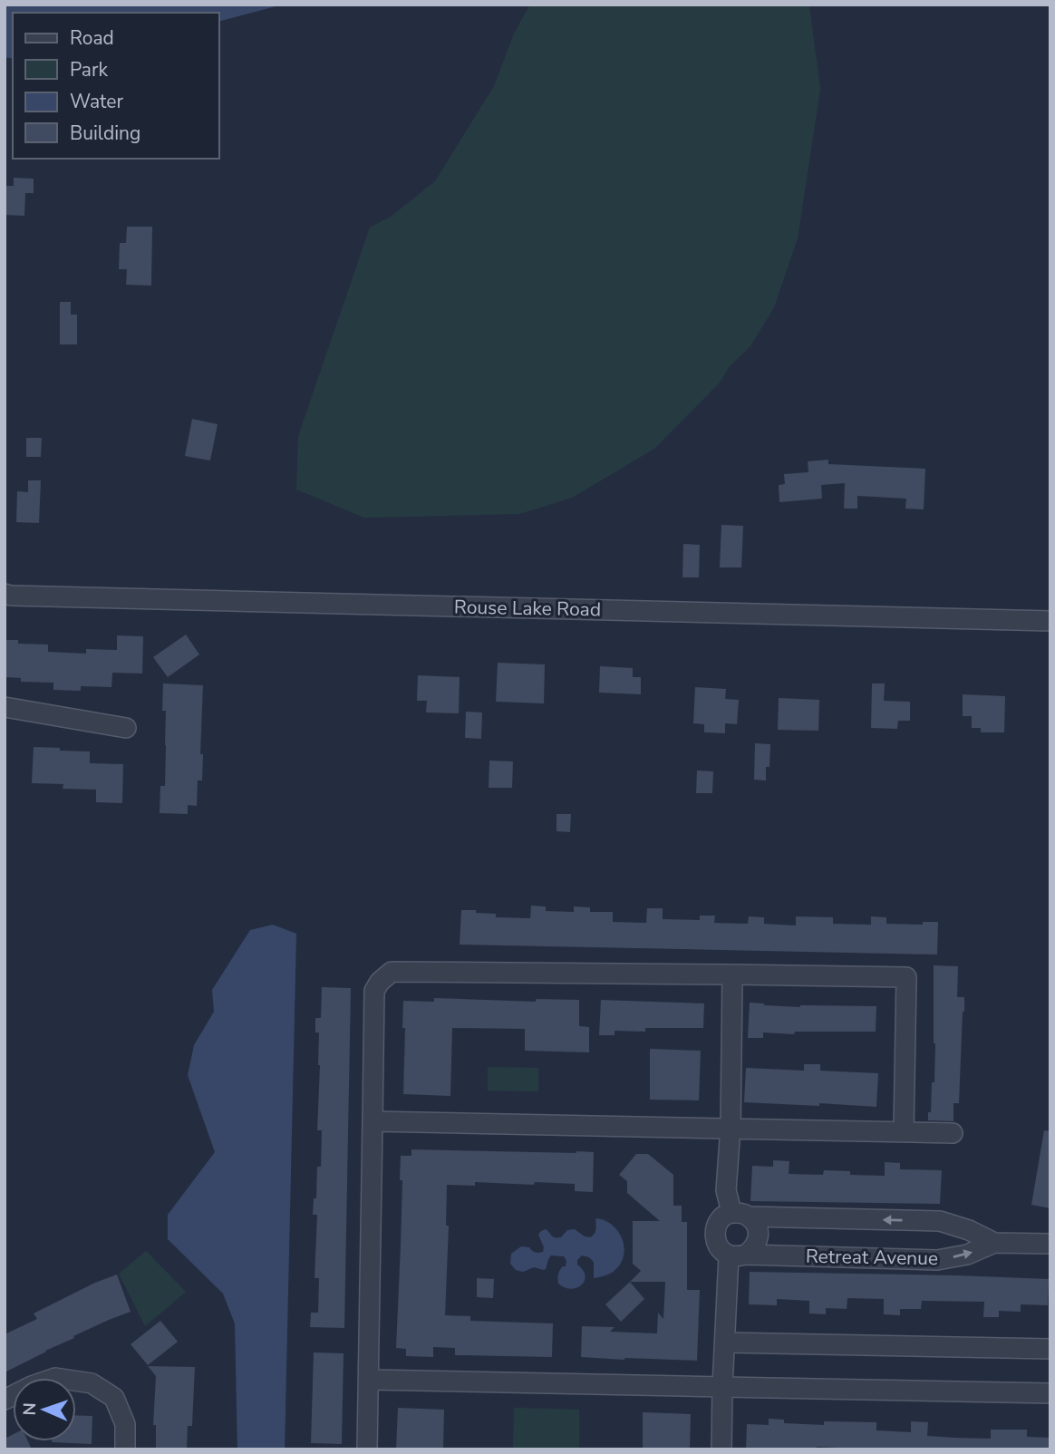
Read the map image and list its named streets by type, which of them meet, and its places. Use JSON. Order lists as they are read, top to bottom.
{
  "streets": {
    "street": ["Rouse Lake Road", "Retreat Avenue"]
  },
  "legend": [
    "Road",
    "Park",
    "Water",
    "Building"
  ],
  "north": "left"
}
